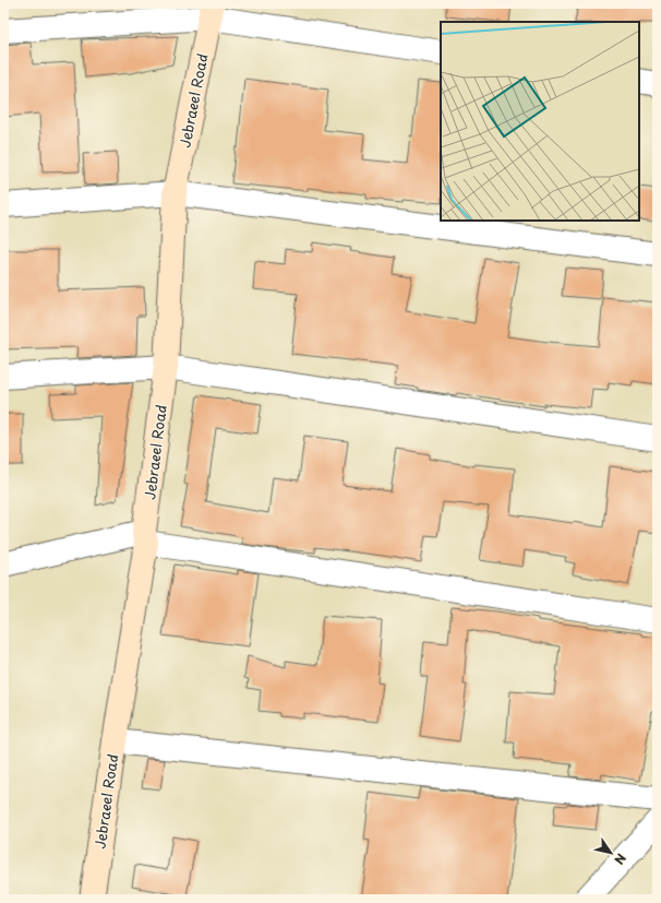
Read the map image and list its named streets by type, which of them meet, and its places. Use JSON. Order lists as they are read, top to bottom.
{
  "streets": {
    "main road": ["Jebraeel Road"]
  },
  "north": "bottom right"
}
